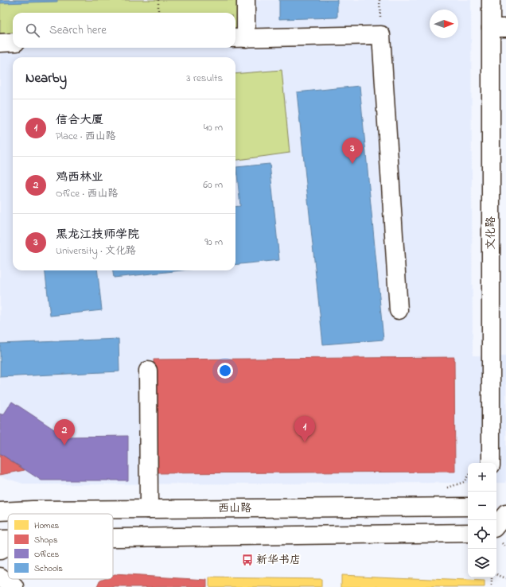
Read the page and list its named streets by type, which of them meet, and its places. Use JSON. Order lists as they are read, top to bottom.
{
  "streets": {
    "main road": ["文化路", "西山路"]
  },
  "places": {
    "bus stop": ["新华书店"]
  },
  "legend": [
    "Homes",
    "Shops",
    "Offices",
    "Schools"
  ],
  "north": "right",
  "page": {
    "search": "Search here",
    "heading": ["Nearby", "3 results"],
    "list": [
      {
        "mark": "1",
        "name": "信合大厦",
        "note": "Place · 西山路",
        "value": "40 m"
      },
      {
        "mark": "2",
        "name": "鸡西林业",
        "note": "Office · 西山路",
        "value": "60 m"
      },
      {
        "mark": "3",
        "name": "黑龙江技师学院",
        "note": "University · 文化路",
        "value": "90 m"
      }
    ],
    "pins": ["3", "1", "2"],
    "map_buttons": ["+", "−"]
  }
}
